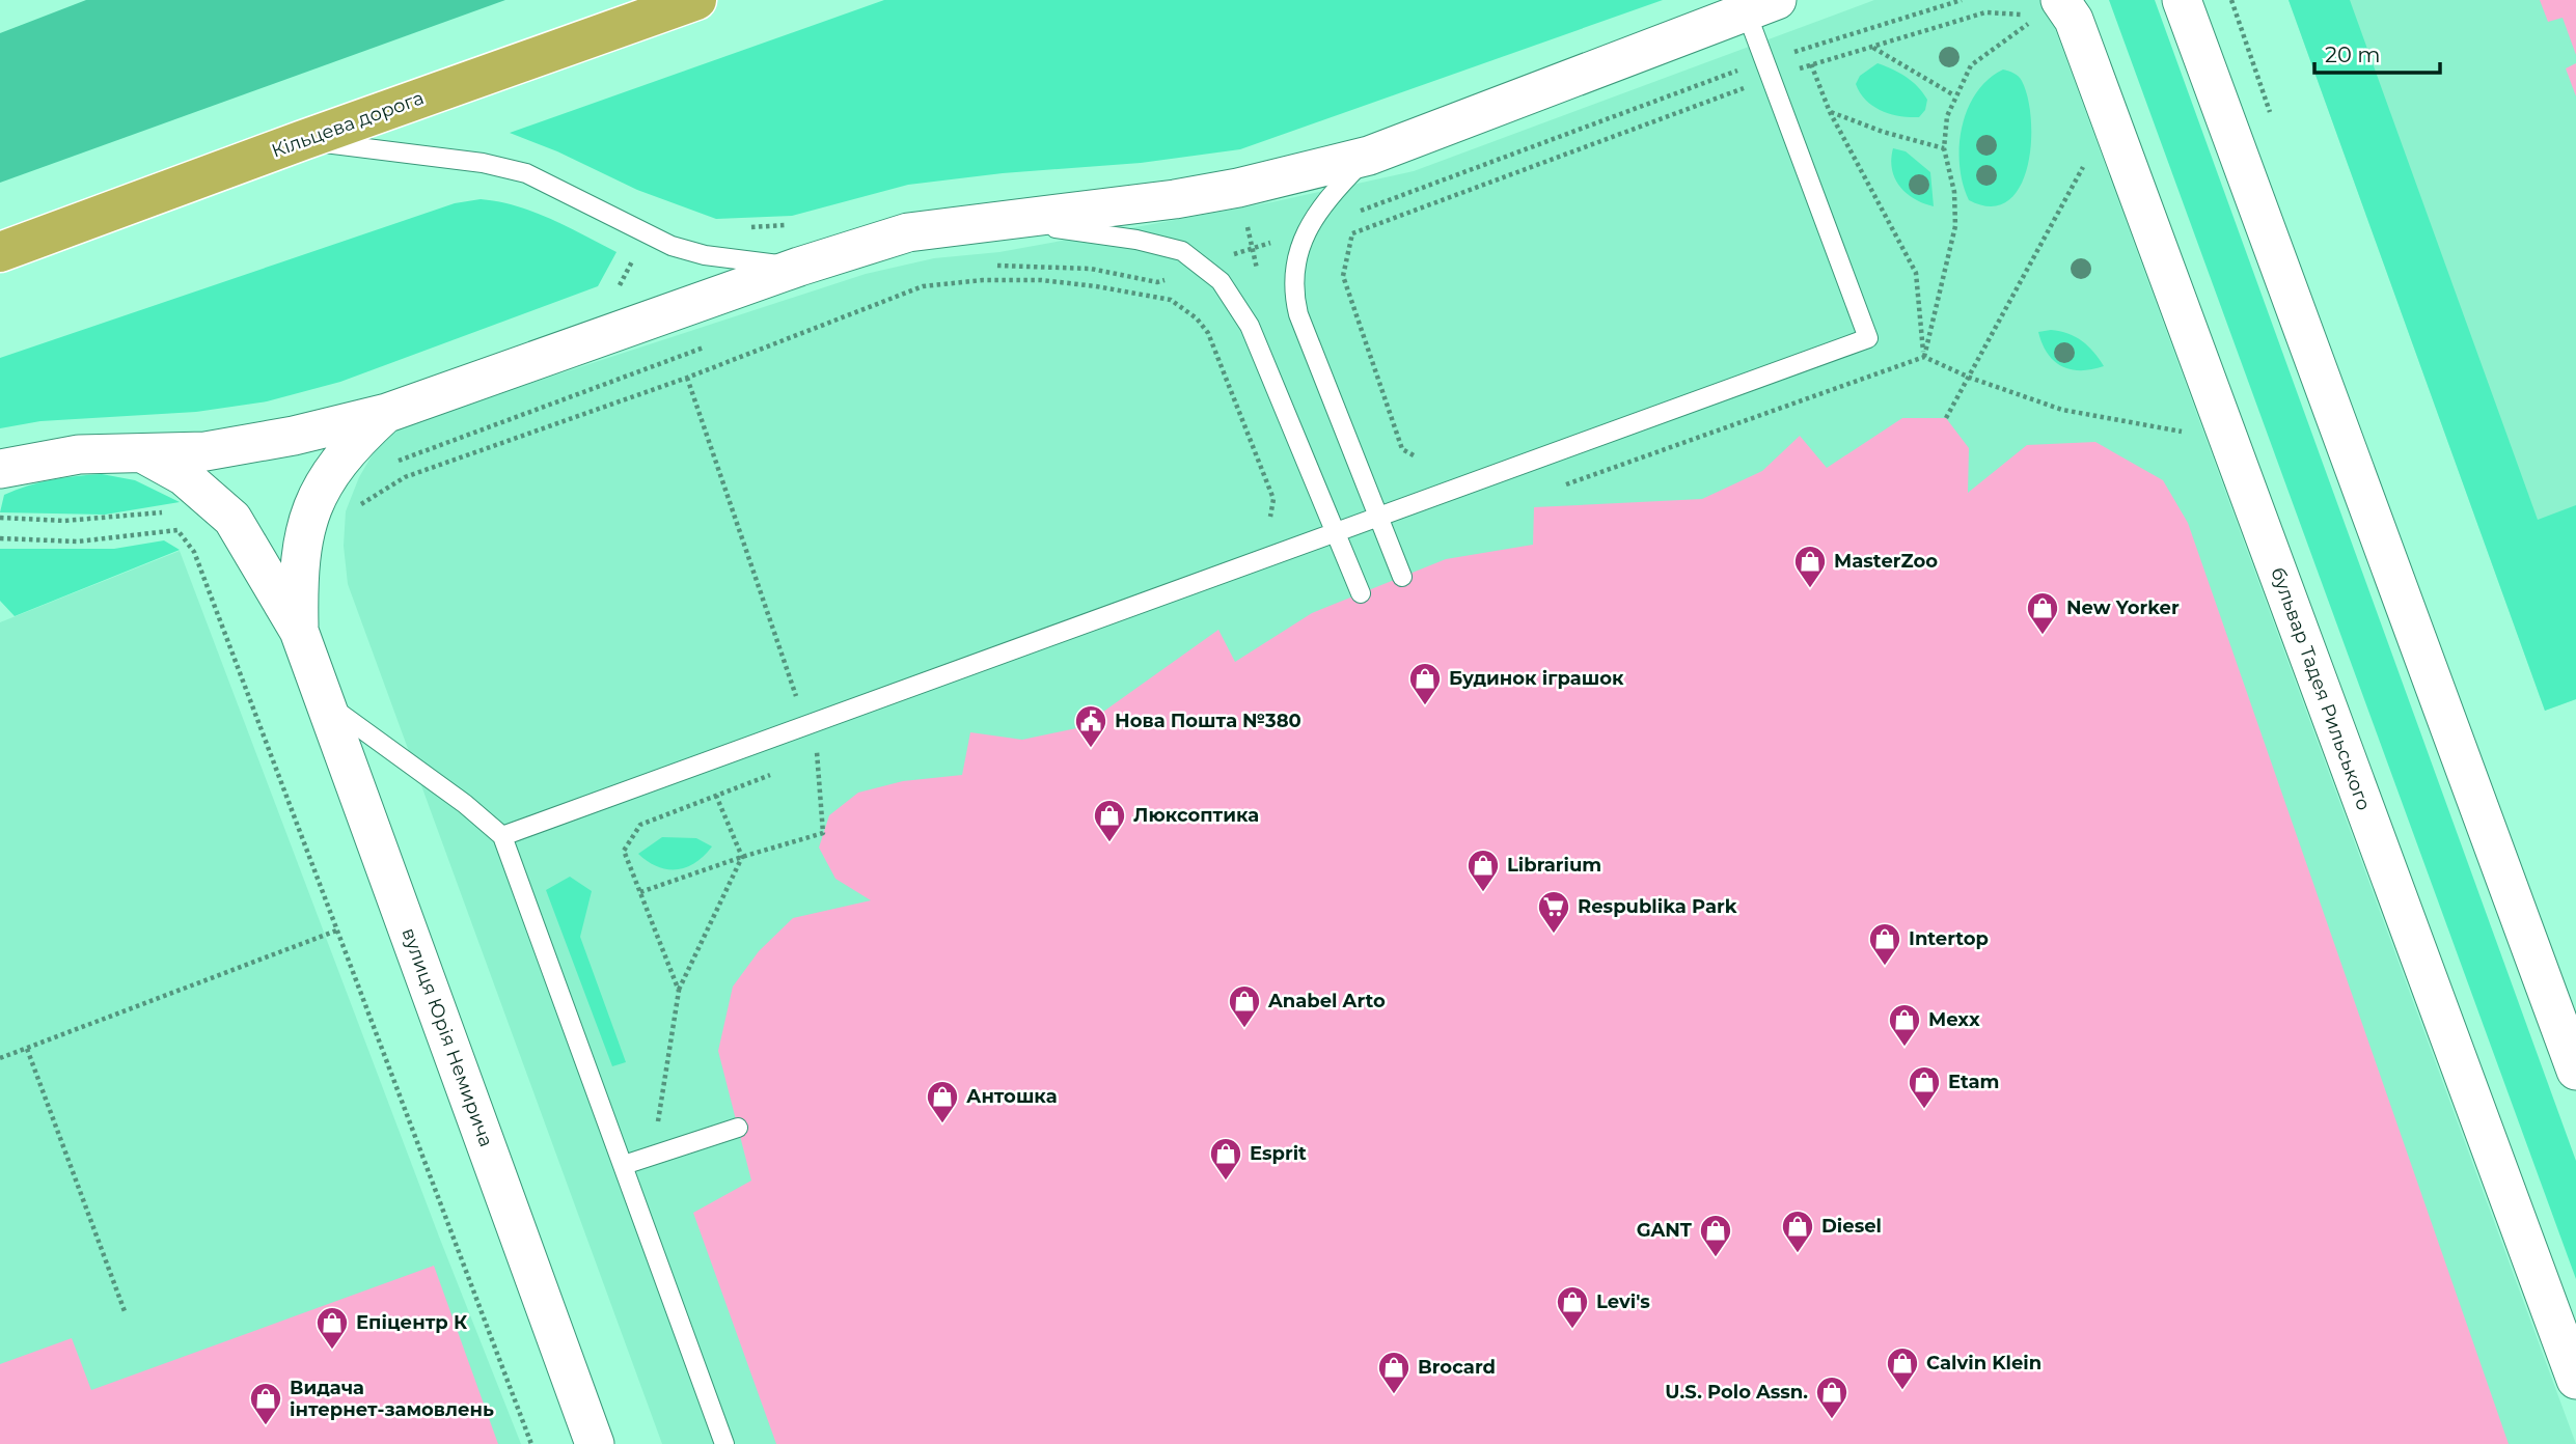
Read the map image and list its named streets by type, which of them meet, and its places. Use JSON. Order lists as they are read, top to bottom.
{
  "streets": {
    "highway": ["Кільцева дорога"],
    "street": ["бульвар Тадея Рильського", "вулиця Юрія Немирича"]
  },
  "places": {
    "shop": [
      "MasterZoo",
      "New Yorker",
      "Будинок іграшок",
      "Люксоптика",
      "Librarium",
      "Intertop",
      "Anabel Arto",
      "Mexx",
      "Etam",
      "Антошка",
      "Esprit",
      "Diesel",
      "GANT",
      "Levi's",
      "Епіцентр К",
      "Calvin Klein",
      "Brocard",
      "U.S. Polo Assn.",
      "Видача інтернет-замовлень"
    ],
    "public building": ["Нова Пошта №380"],
    "supermarket": ["Respublika Park"]
  },
  "scale_bar": "20 m"
}
